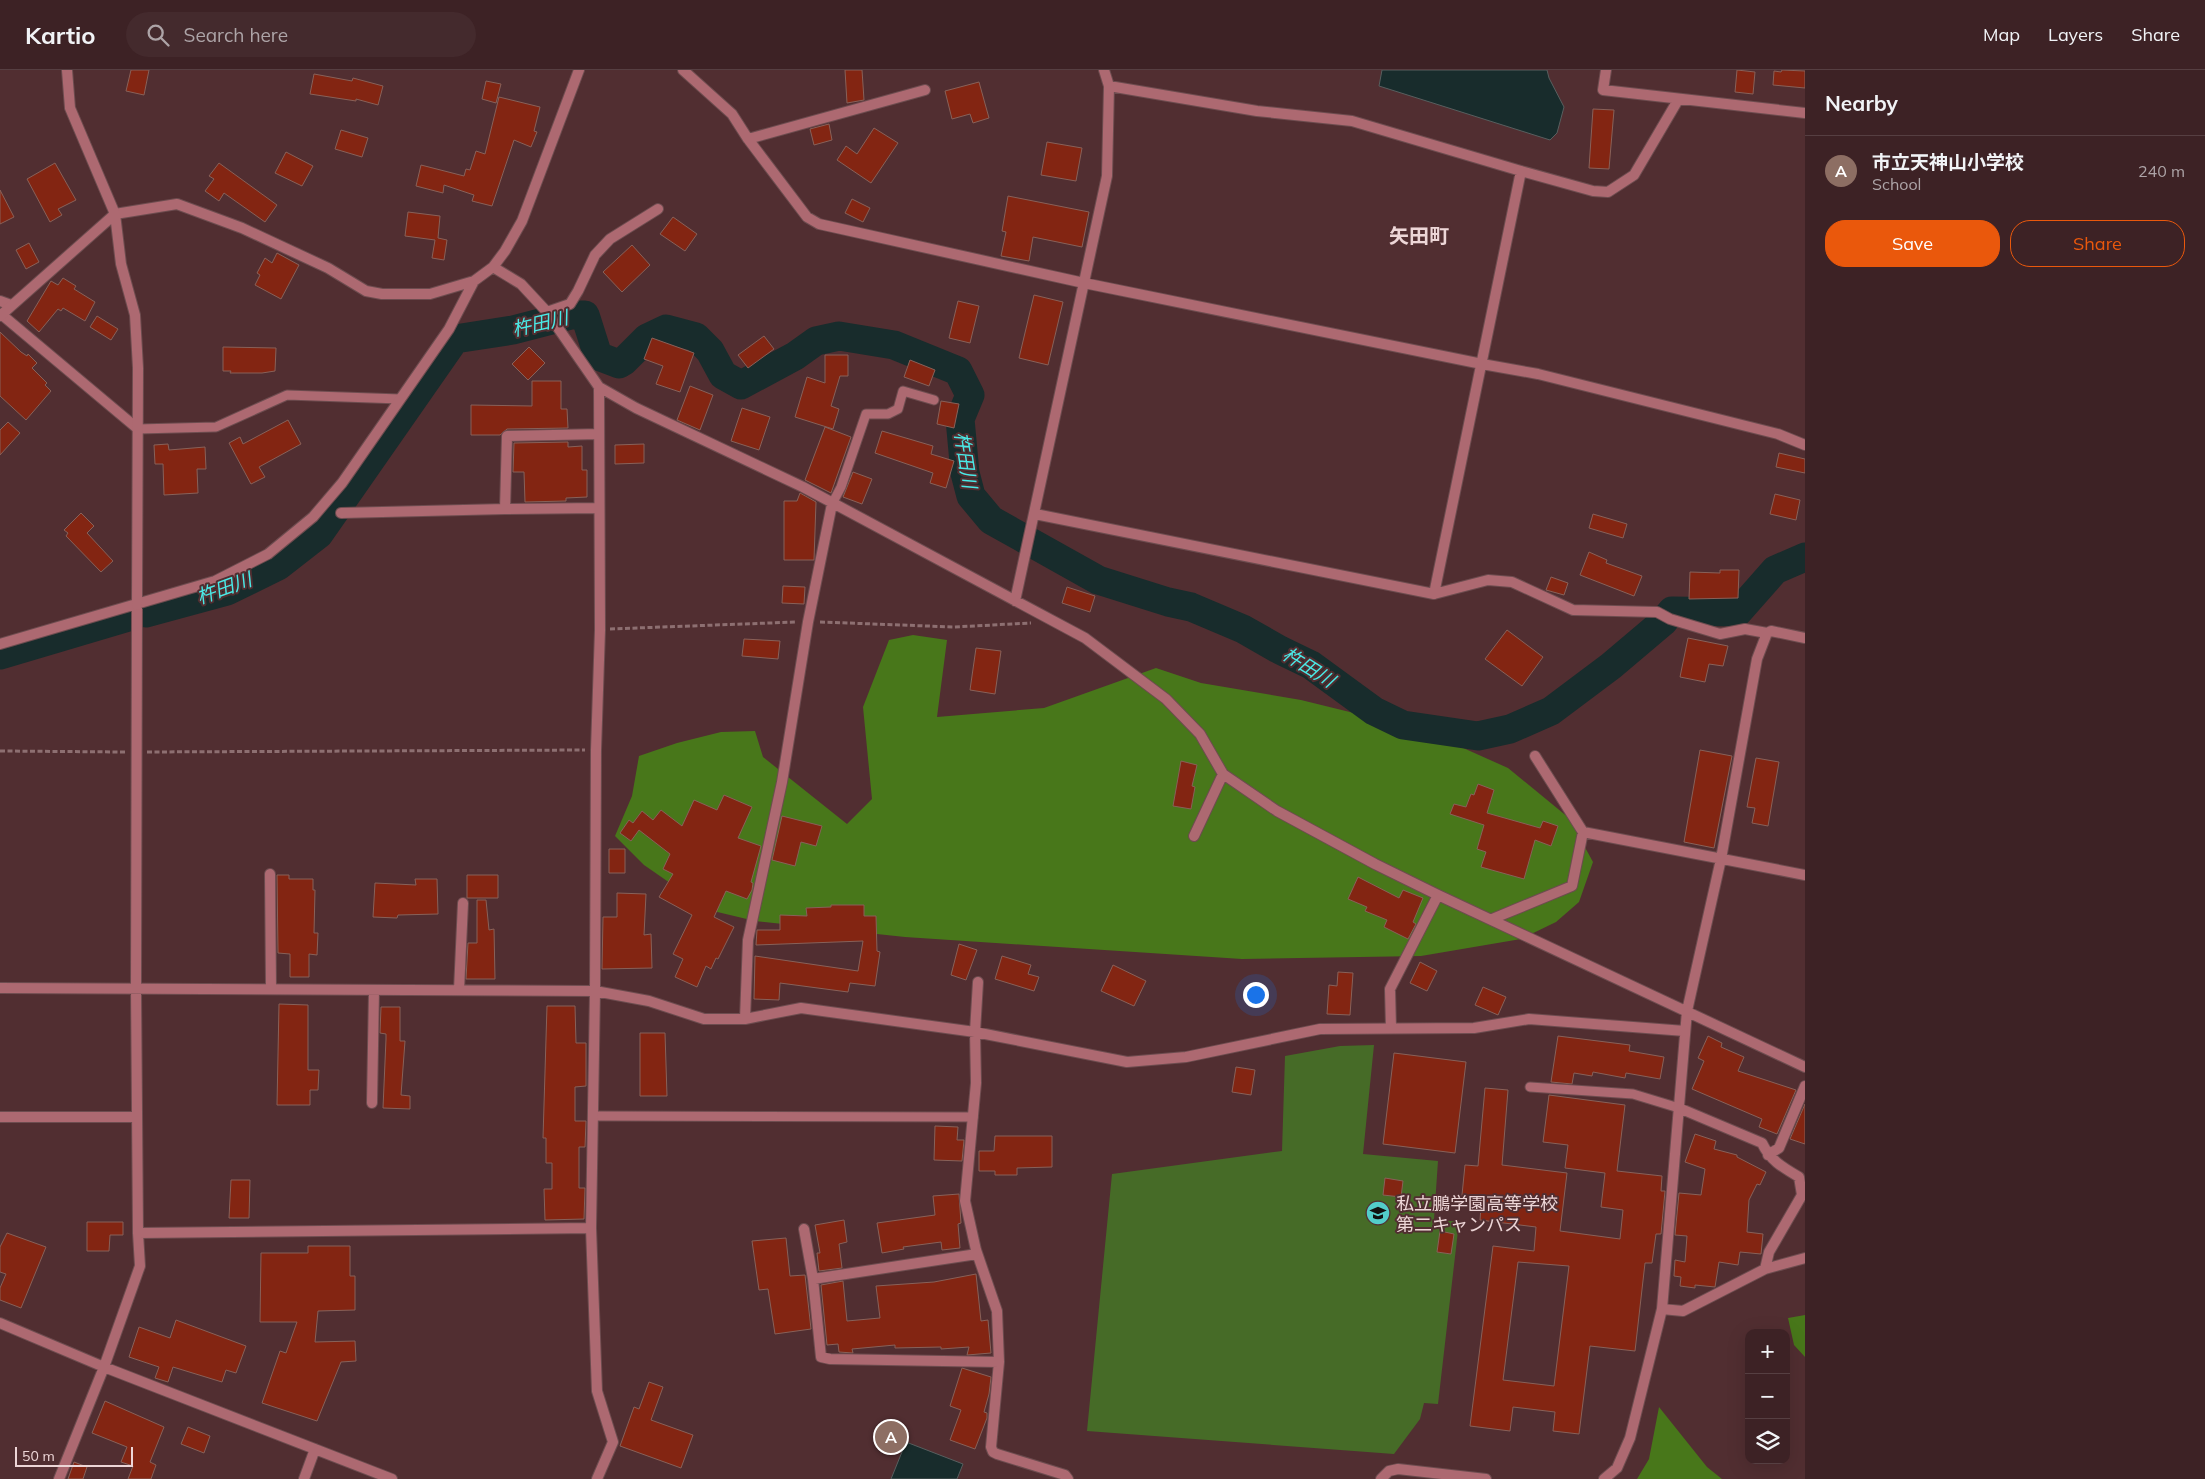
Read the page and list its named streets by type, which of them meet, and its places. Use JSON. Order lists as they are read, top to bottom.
{
  "districts": ["矢田町"],
  "water": ["杵田川"],
  "places": {
    "school or university": ["私立鵬学園高等学校 第二キャンパス"]
  },
  "scale_bar": "50 m",
  "page": {
    "header": "Kartio",
    "search": "Search here",
    "nav": ["Map", "Layers", "Share"],
    "heading": "Nearby",
    "list": [
      {
        "mark": "A",
        "name": "市立天神山小学校",
        "note": "School",
        "value": "240 m"
      }
    ],
    "buttons": ["Save", "Share"],
    "map_buttons": ["+", "−"],
    "pins": "A",
    "scale": "50 m"
  }
}
